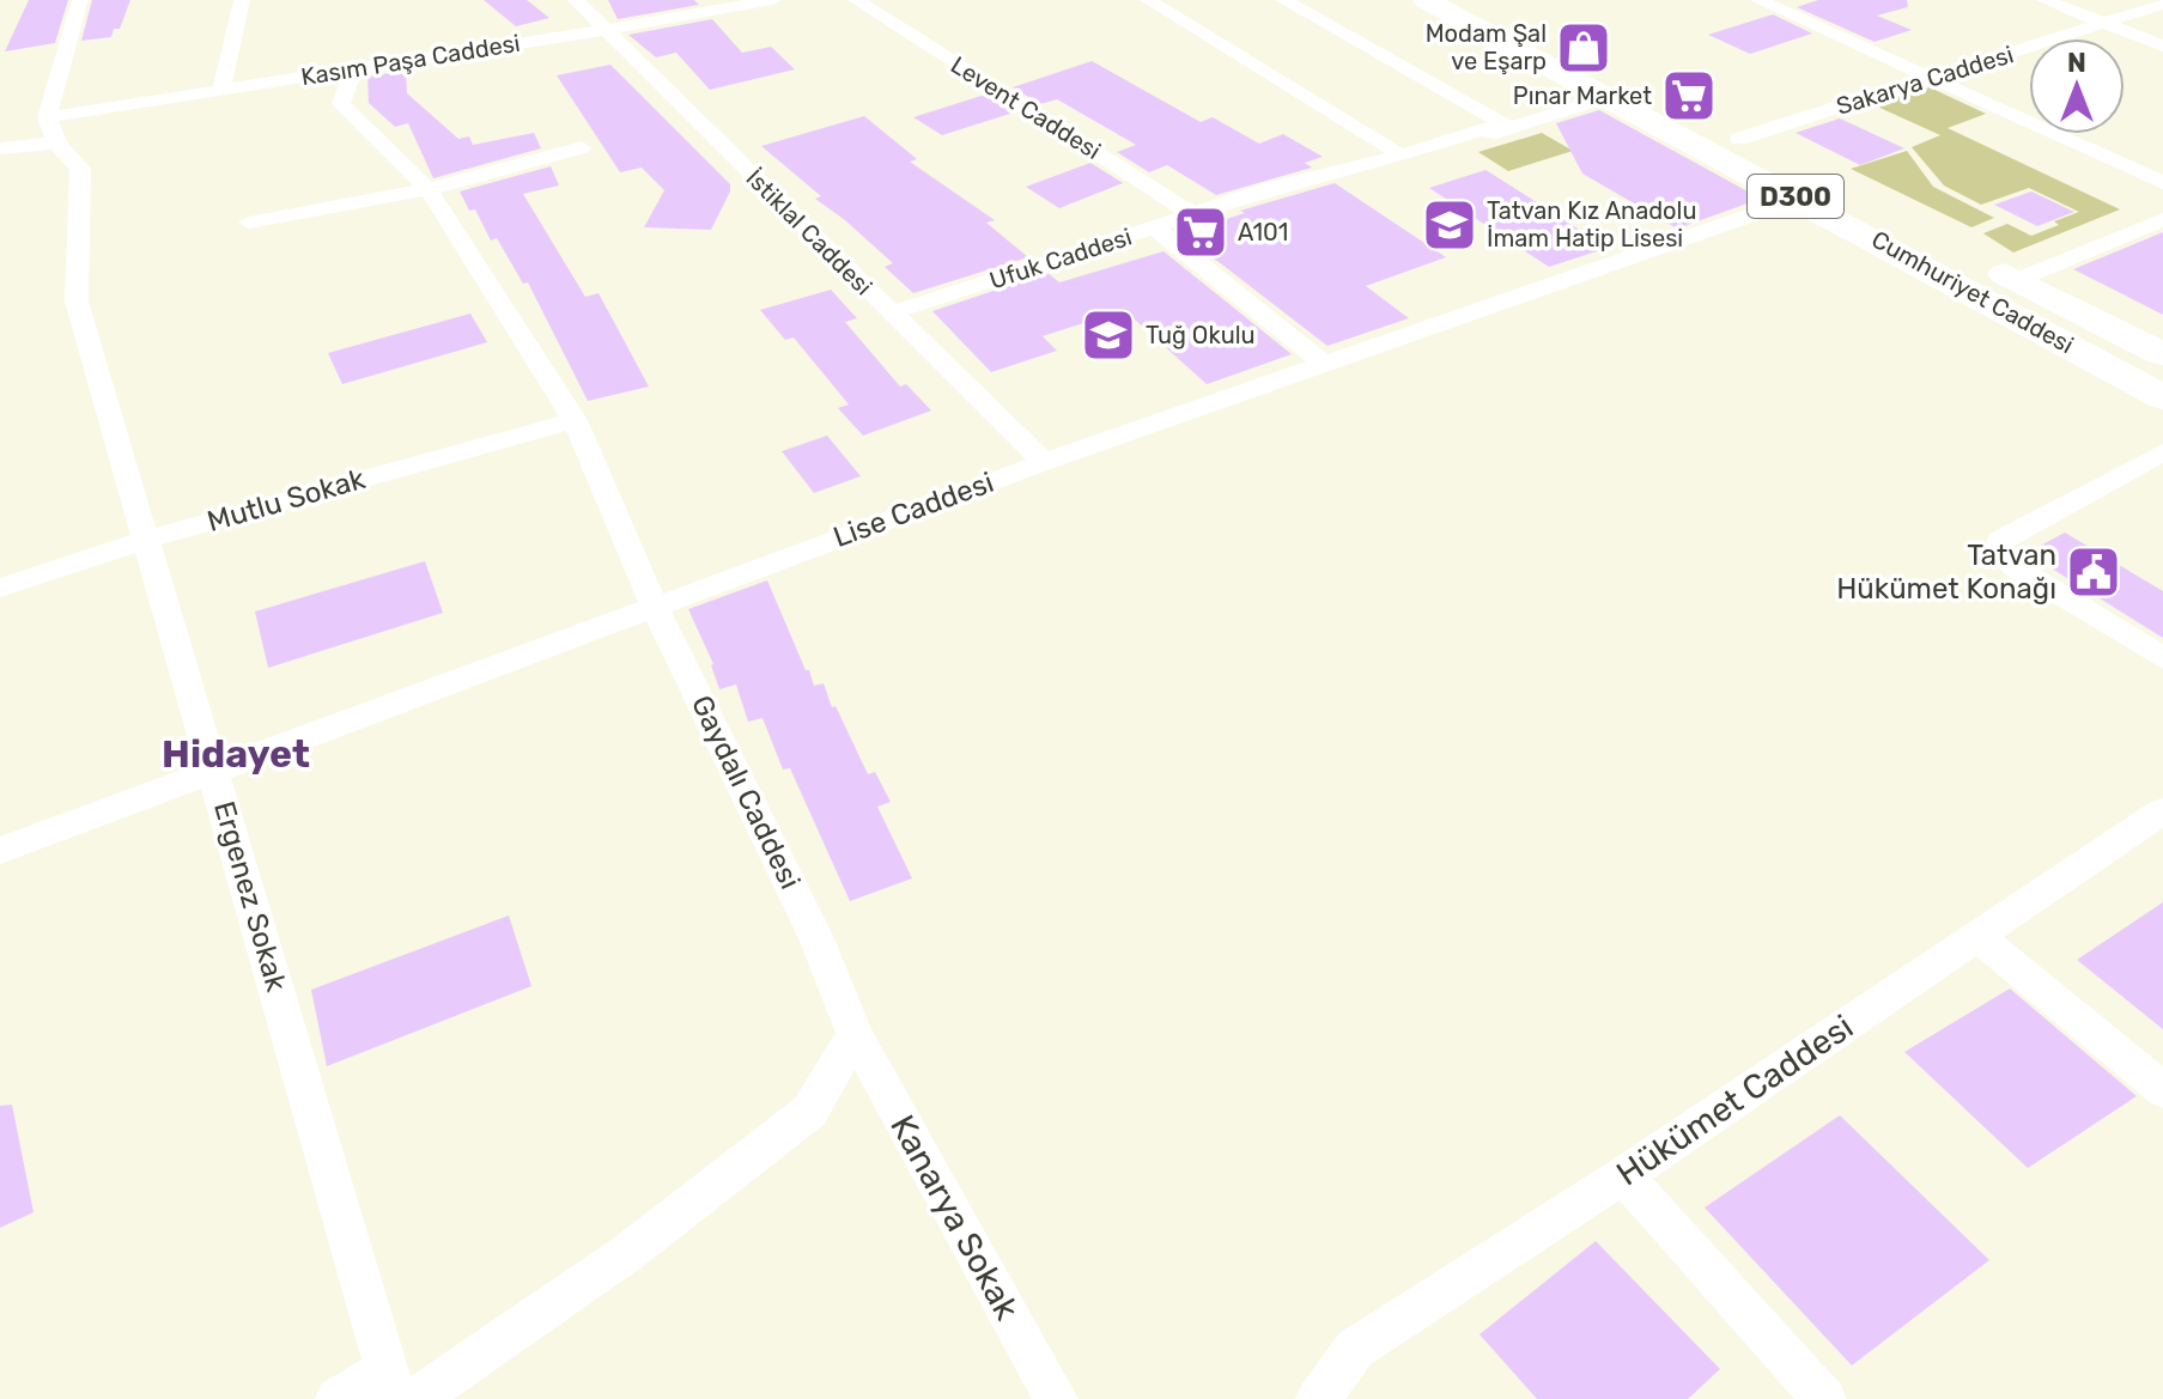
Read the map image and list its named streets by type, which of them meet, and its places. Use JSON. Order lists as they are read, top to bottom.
{
  "streets": {
    "highway": ["D300", "Cumhuriyet Caddesi"],
    "street": [
      "Kasım Paşa Caddesi",
      "Sakarya Caddesi",
      "Levent Caddesi",
      "İstiklal Caddesi",
      "Ufuk Caddesi",
      "Mutlu Sokak",
      "Lise Caddesi",
      "Gaydalı Caddesi",
      "Ergenez Sokak",
      "Hükümet Caddesi",
      "Kanarya Sokak"
    ]
  },
  "crossings": [
    ["Kasım Paşa Caddesi", "İstiklal Caddesi"],
    ["Kasım Paşa Caddesi", "Gaydalı Caddesi"],
    ["Sakarya Caddesi", "Cumhuriyet Caddesi"],
    ["Levent Caddesi", "Ufuk Caddesi"],
    ["İstiklal Caddesi", "Ufuk Caddesi"],
    ["İstiklal Caddesi", "Lise Caddesi"],
    ["Ufuk Caddesi", "Cumhuriyet Caddesi"],
    ["Cumhuriyet Caddesi", "Lise Caddesi"],
    ["Mutlu Sokak", "Gaydalı Caddesi"],
    ["Mutlu Sokak", "Ergenez Sokak"],
    ["Lise Caddesi", "Gaydalı Caddesi"],
    ["Lise Caddesi", "Ergenez Sokak"],
    ["Gaydalı Caddesi", "Kanarya Sokak"]
  ],
  "districts": ["Hidayet"],
  "places": {
    "shop": ["Modam Şal ve Eşarp"],
    "supermarket": ["Pınar Market", "A101"],
    "school or university": ["Tatvan Kız Anadolu İmam Hatip Lisesi", "Tuğ Okulu"],
    "public building": ["Tatvan Hükümet Konağı"]
  },
  "north": "top"
}
